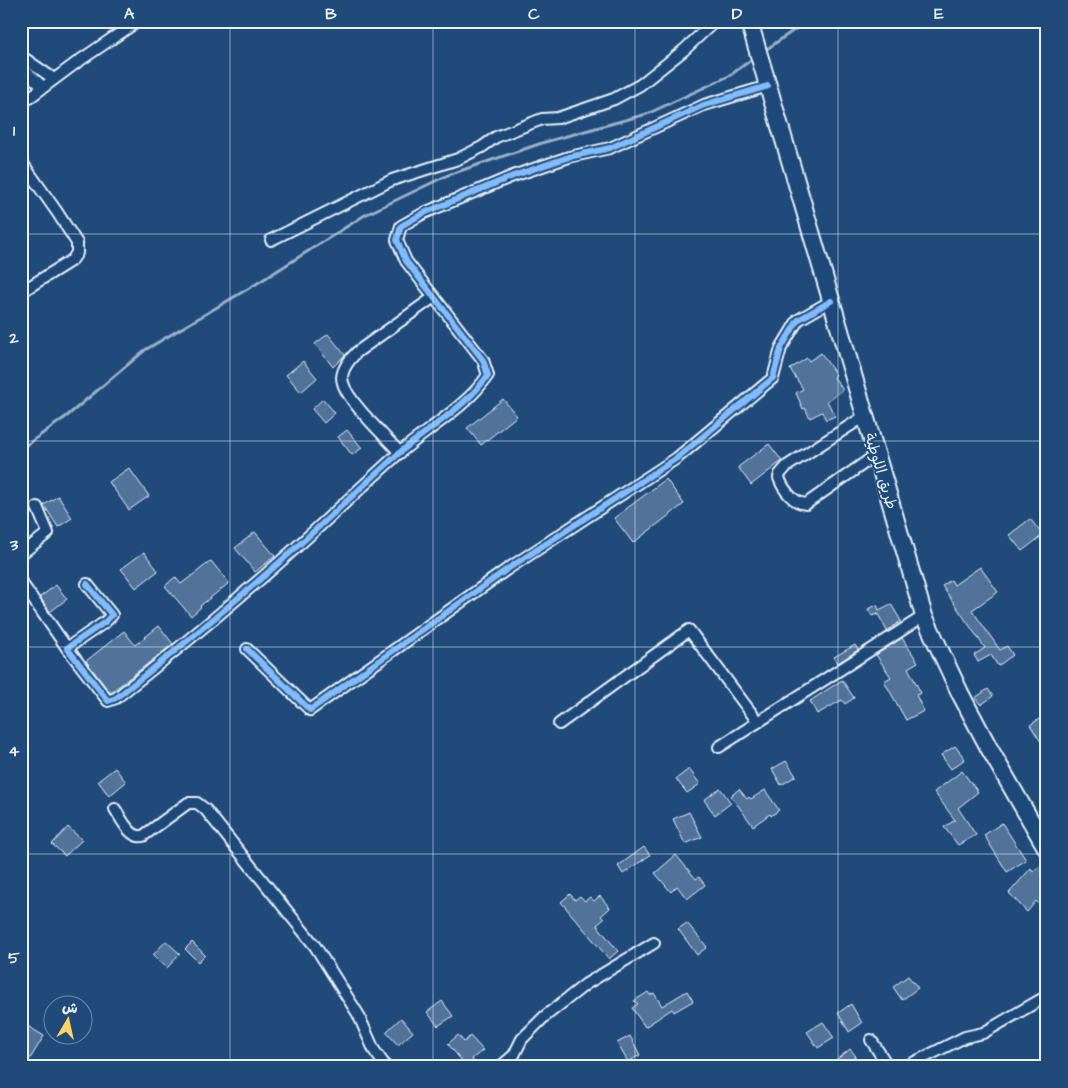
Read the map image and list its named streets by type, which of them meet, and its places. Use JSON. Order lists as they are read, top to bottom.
{
  "streets": {
    "main road": ["طريق اللوطية"]
  },
  "north": "top",
  "grid": {
    "columns": [
      "A",
      "B",
      "C",
      "D",
      "E"
    ],
    "rows": [
      "1",
      "2",
      "3",
      "4",
      "5"
    ]
  }
}
